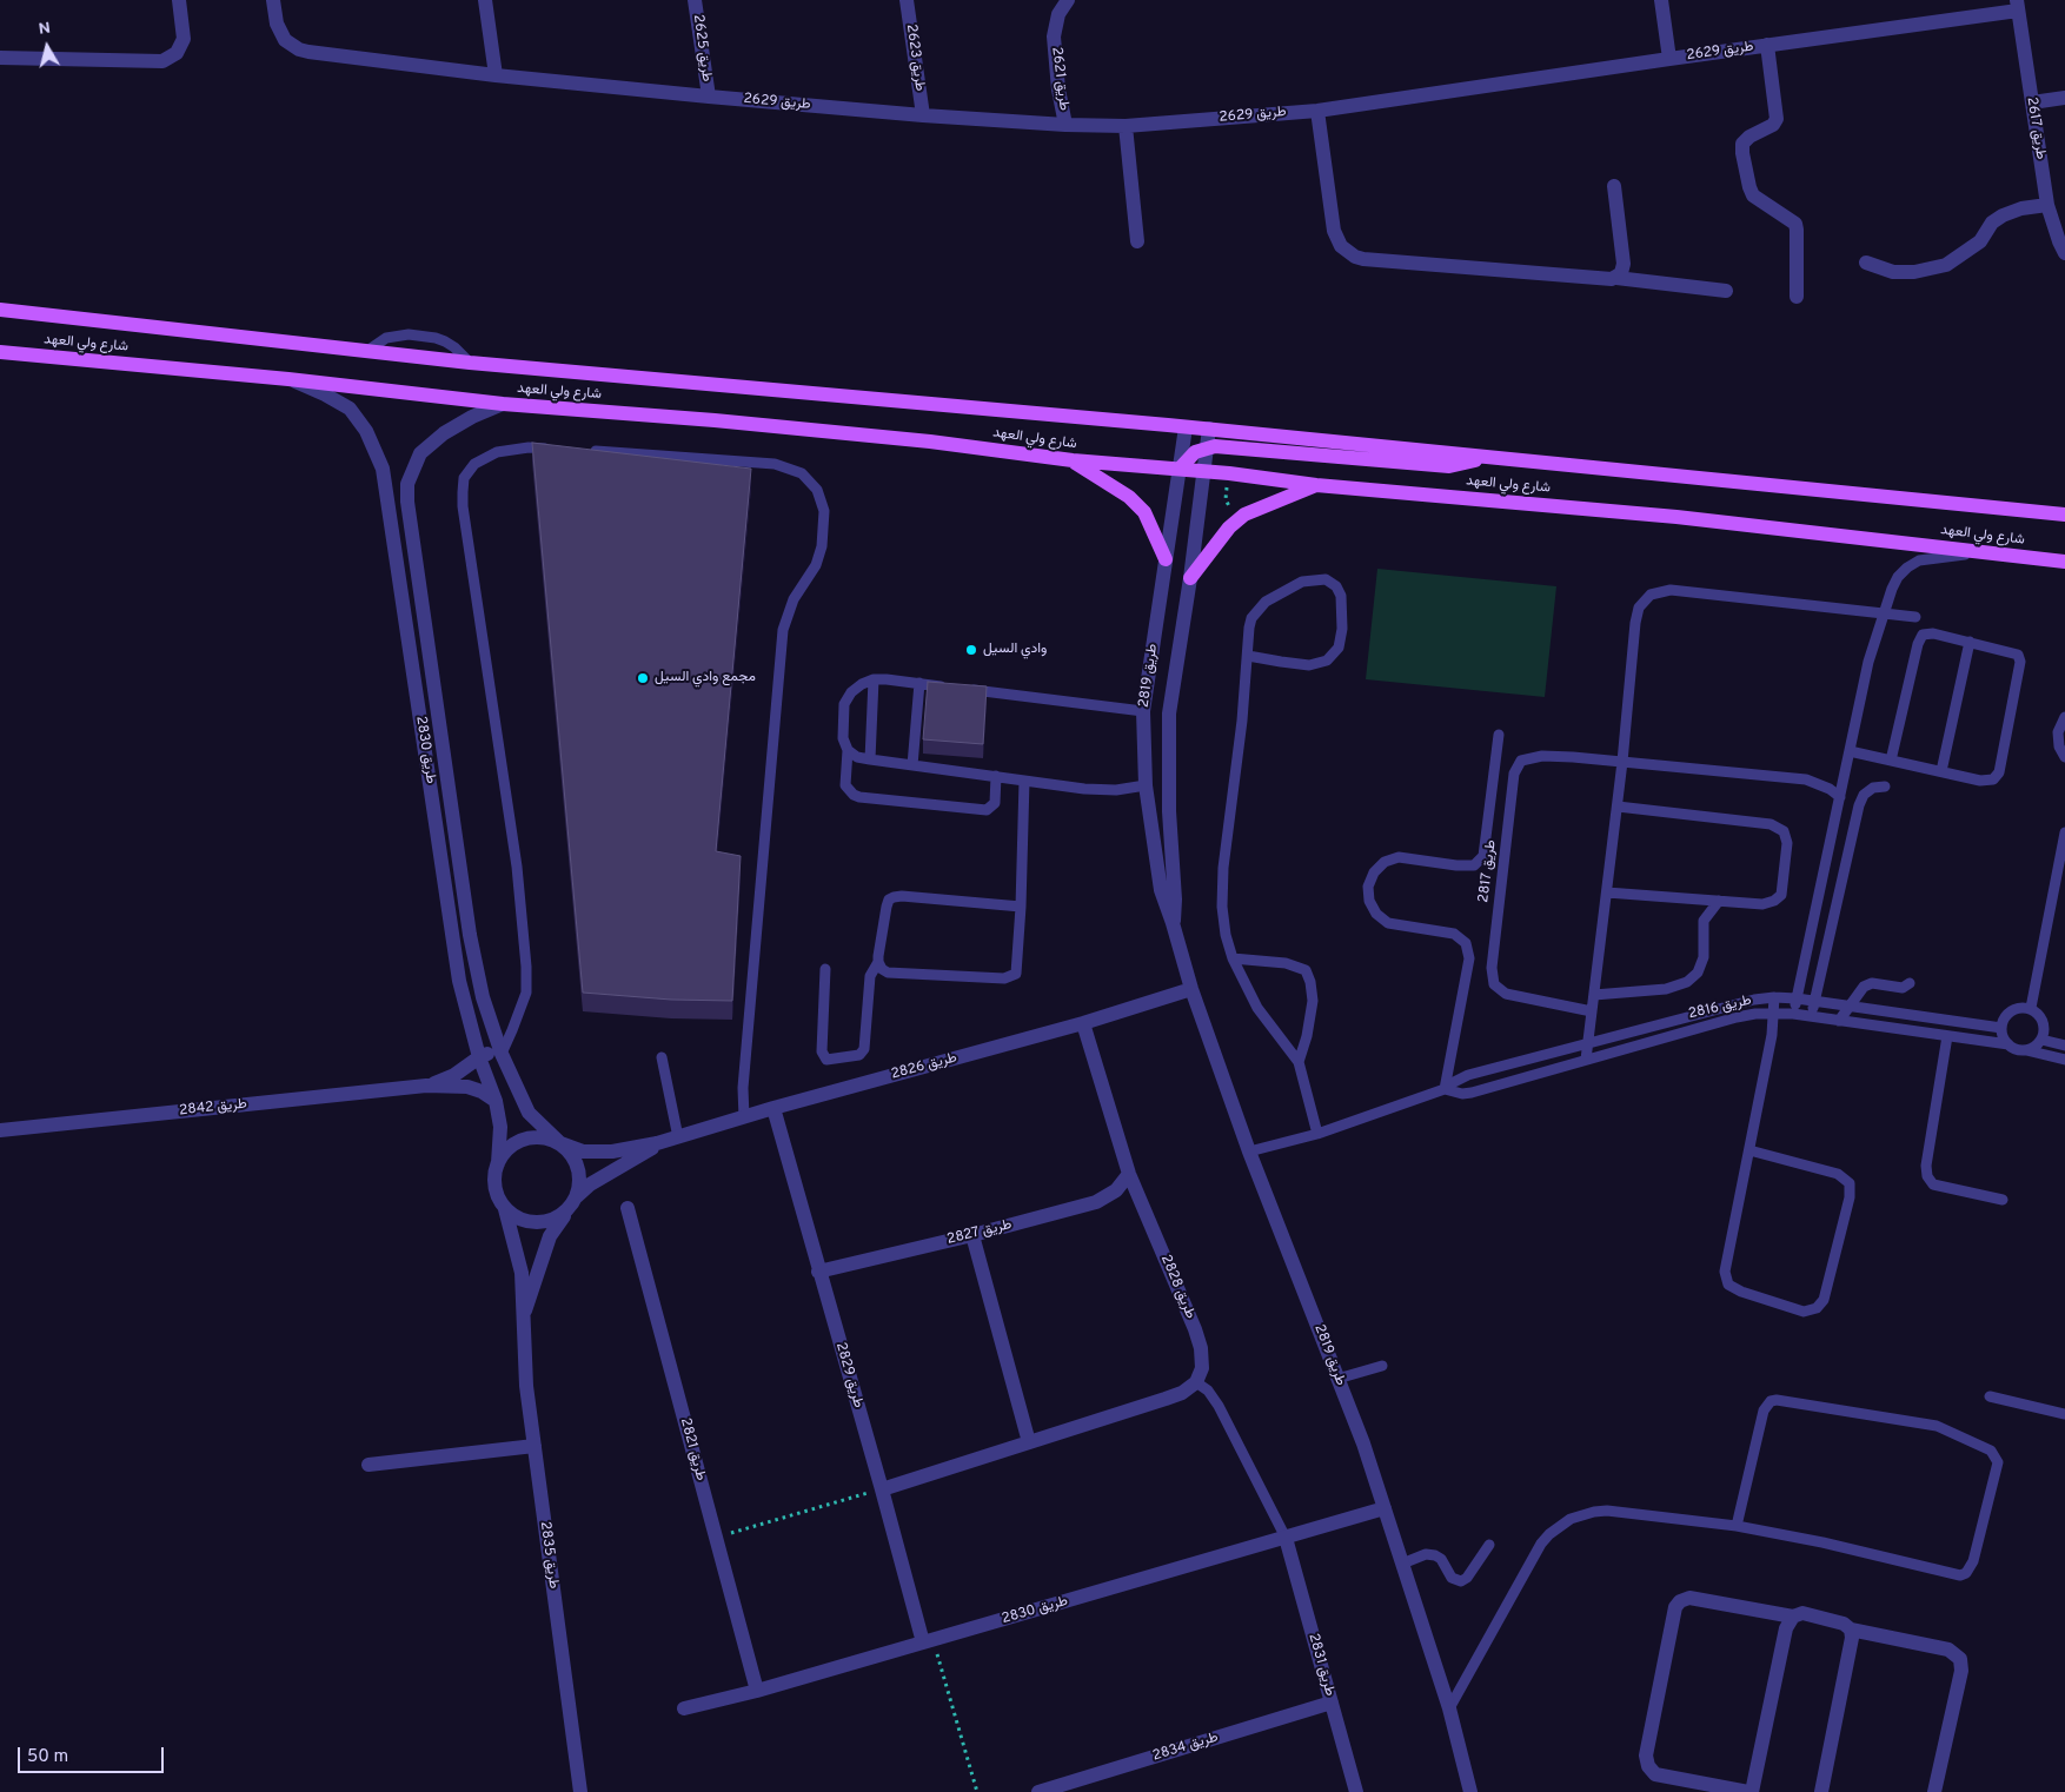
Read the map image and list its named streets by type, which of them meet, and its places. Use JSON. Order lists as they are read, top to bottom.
{
  "streets": {
    "main road": ["شارع ولي العهد"],
    "street": [
      "طريق 2625",
      "طريق 2629",
      "طريق 2623",
      "طريق 2621",
      "طريق 2617",
      "طريق 2819",
      "طريق 2830",
      "طريق 2826",
      "طريق 2842",
      "طريق 2827",
      "طريق 2828",
      "طريق 2829",
      "طريق 2821",
      "طريق 2835",
      "طريق 2831",
      "طريق 2834"
    ],
    "lane": ["طريق 2817", "طريق 2816"]
  },
  "crossings": [
    ["طريق 2625", "طريق 2629"],
    ["طريق 2629", "طريق 2623"],
    ["طريق 2629", "طريق 2621"],
    ["طريق 2629", "طريق 2617"],
    ["شارع ولي العهد", "طريق 2819"],
    ["شارع ولي العهد", "طريق 2830"],
    ["طريق 2819", "طريق 2830"],
    ["طريق 2819", "طريق 2816"],
    ["طريق 2819", "طريق 2826"],
    ["طريق 2830", "طريق 2826"],
    ["طريق 2830", "طريق 2842"],
    ["طريق 2830", "طريق 2829"],
    ["طريق 2830", "طريق 2821"],
    ["طريق 2830", "طريق 2835"],
    ["طريق 2830", "طريق 2831"],
    ["طريق 2826", "طريق 2828"],
    ["طريق 2826", "طريق 2829"],
    ["طريق 2826", "طريق 2835"],
    ["طريق 2827", "طريق 2828"],
    ["طريق 2827", "طريق 2829"],
    ["طريق 2831", "طريق 2834"]
  ],
  "places": ["وادي السيل", "مجمع وادي السيل"],
  "scale_bar": "50 m",
  "north": "top"
}
